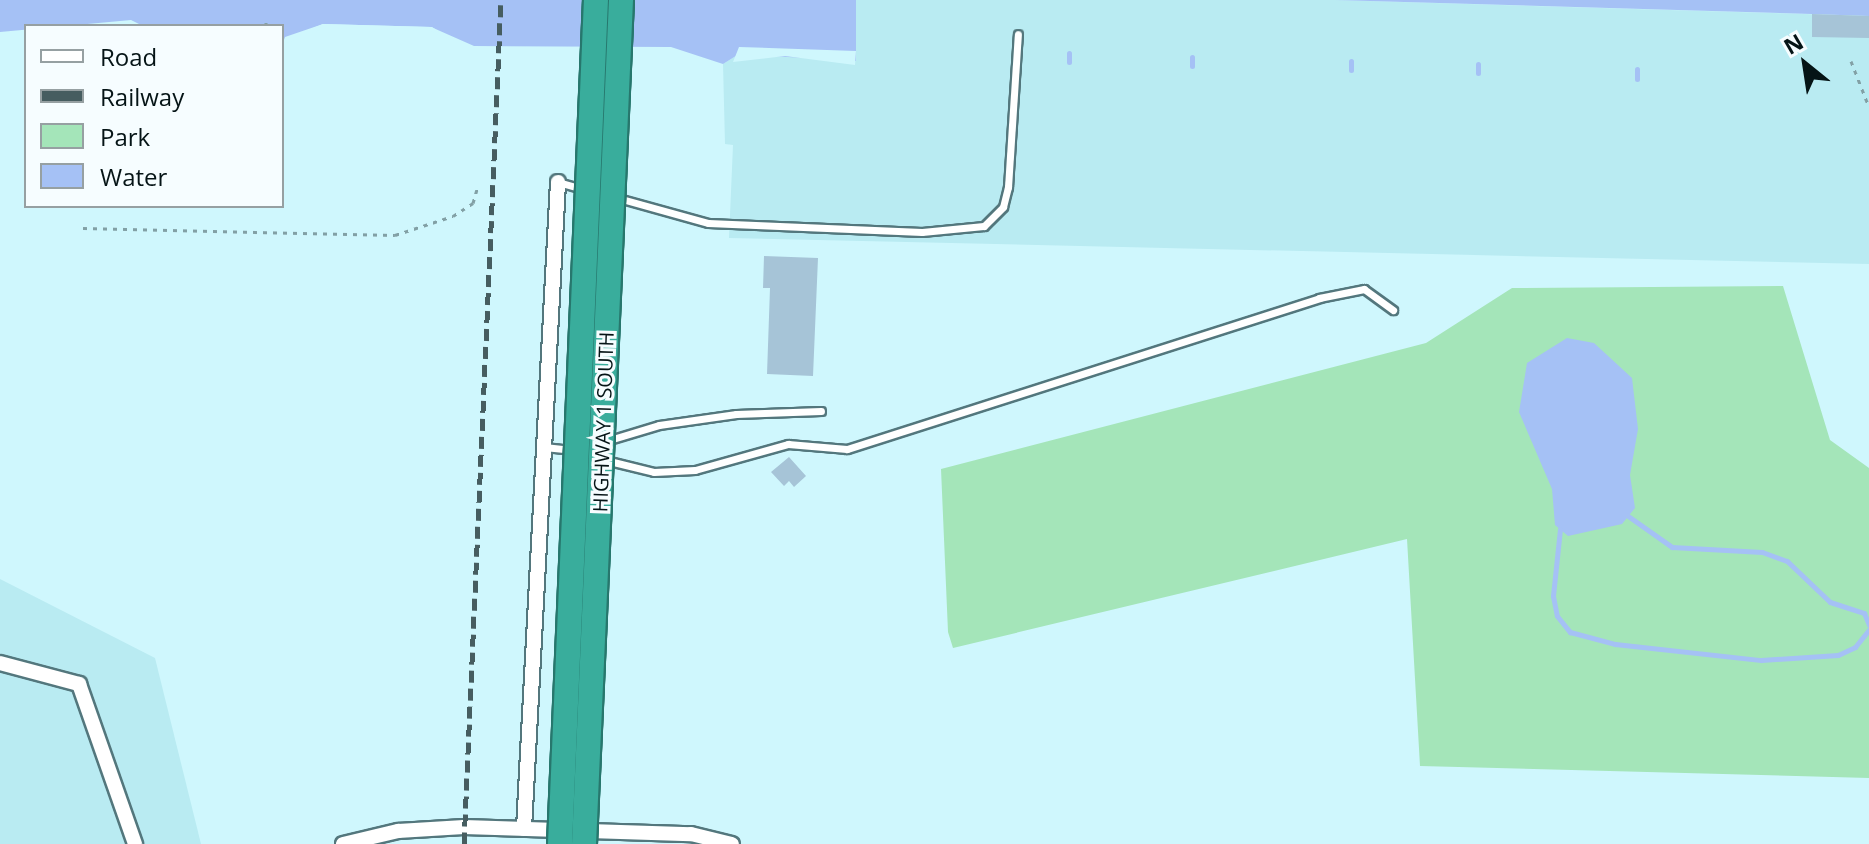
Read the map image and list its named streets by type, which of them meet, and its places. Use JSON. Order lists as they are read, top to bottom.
{
  "streets": {
    "highway": ["HIGHWAY 1 SOUTH"]
  },
  "legend": [
    "Road",
    "Railway",
    "Park",
    "Water"
  ],
  "north": "top left"
}
